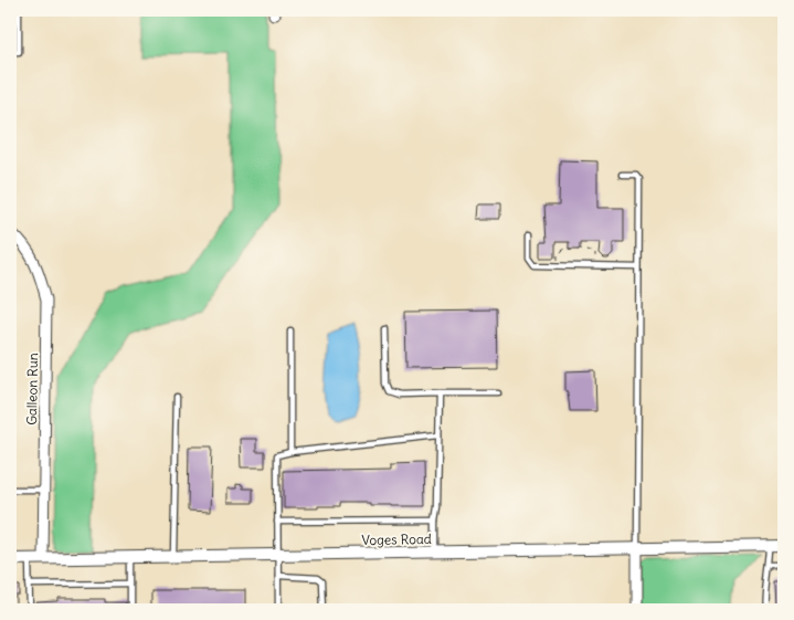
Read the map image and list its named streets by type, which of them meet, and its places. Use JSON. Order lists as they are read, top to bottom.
{
  "streets": {
    "street": ["Galleon Run", "Voges Road"]
  },
  "crossings": [
    ["Galleon Run", "Voges Road"]
  ]
}
